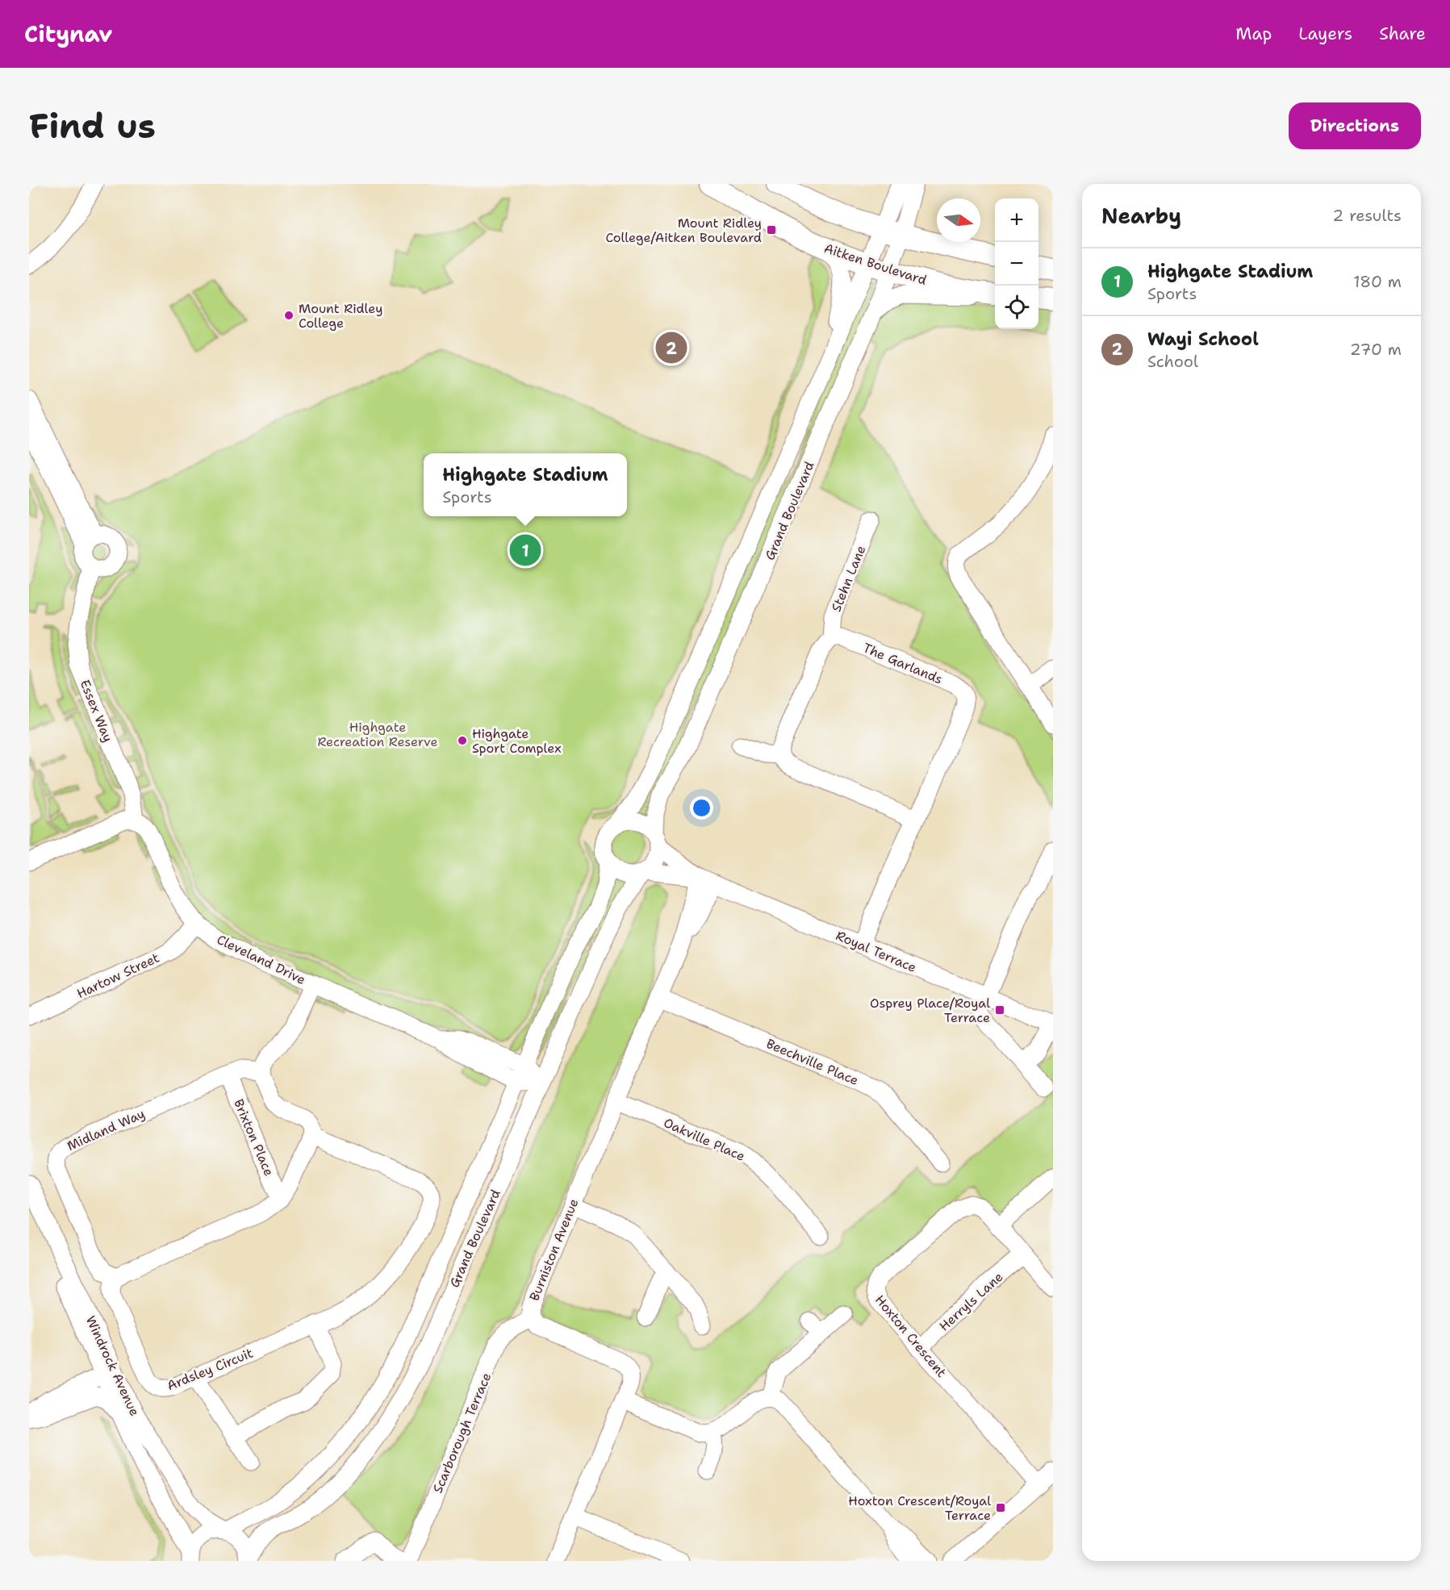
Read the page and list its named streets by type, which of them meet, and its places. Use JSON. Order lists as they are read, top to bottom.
{
  "streets": {
    "main road": ["Aitken Boulevard"],
    "street": [
      "Grand Boulevard",
      "Stehn Lane",
      "The Garlands",
      "Essex Way",
      "Royal Terrace",
      "Cleveland Drive",
      "Hartow Street",
      "Beechville Place",
      "Midland Way",
      "Brixton Place",
      "Oakville Place",
      "Burniston Avenue",
      "Herryls Lane",
      "Hoxton Crescent",
      "Windrock Avenue",
      "Ardsley Circuit",
      "Scarborough Terrace"
    ]
  },
  "crossings": [
    ["Aitken Boulevard", "Grand Boulevard"],
    ["Grand Boulevard", "Royal Terrace"],
    ["Grand Boulevard", "Cleveland Drive"],
    ["Grand Boulevard", "Windrock Avenue"],
    ["Stehn Lane", "The Garlands"],
    ["The Garlands", "Royal Terrace"],
    ["Essex Way", "Cleveland Drive"],
    ["Royal Terrace", "Burniston Avenue"],
    ["Cleveland Drive", "Hartow Street"],
    ["Beechville Place", "Burniston Avenue"],
    ["Midland Way", "Brixton Place"],
    ["Midland Way", "Ardsley Circuit"],
    ["Oakville Place", "Burniston Avenue"],
    ["Burniston Avenue", "Scarborough Terrace"],
    ["Herryls Lane", "Hoxton Crescent"]
  ],
  "parks": ["Highgate Recreation Reserve"],
  "places": {
    "transit": ["Mount Ridley College/Aitken Boulevard", "Osprey Place/Royal Terrace", "Hoxton Crescent/Royal Terrace"],
    "other": ["Mount Ridley College", "Highgate Sport Complex"]
  },
  "north": "right",
  "page": {
    "header": "Citynav",
    "nav": ["Map", "Layers", "Share"],
    "buttons": "Directions",
    "title": "Find us",
    "heading": ["Nearby", "2 results"],
    "map_buttons": ["+", "−"],
    "list": [
      {
        "mark": "1",
        "name": "Highgate Stadium",
        "note": "Sports",
        "value": "180 m"
      },
      {
        "mark": "2",
        "name": "Wayi School",
        "note": "School",
        "value": "270 m"
      }
    ],
    "pins": ["2", "1"],
    "popup": ["Highgate Stadium", "Sports"]
  }
}
